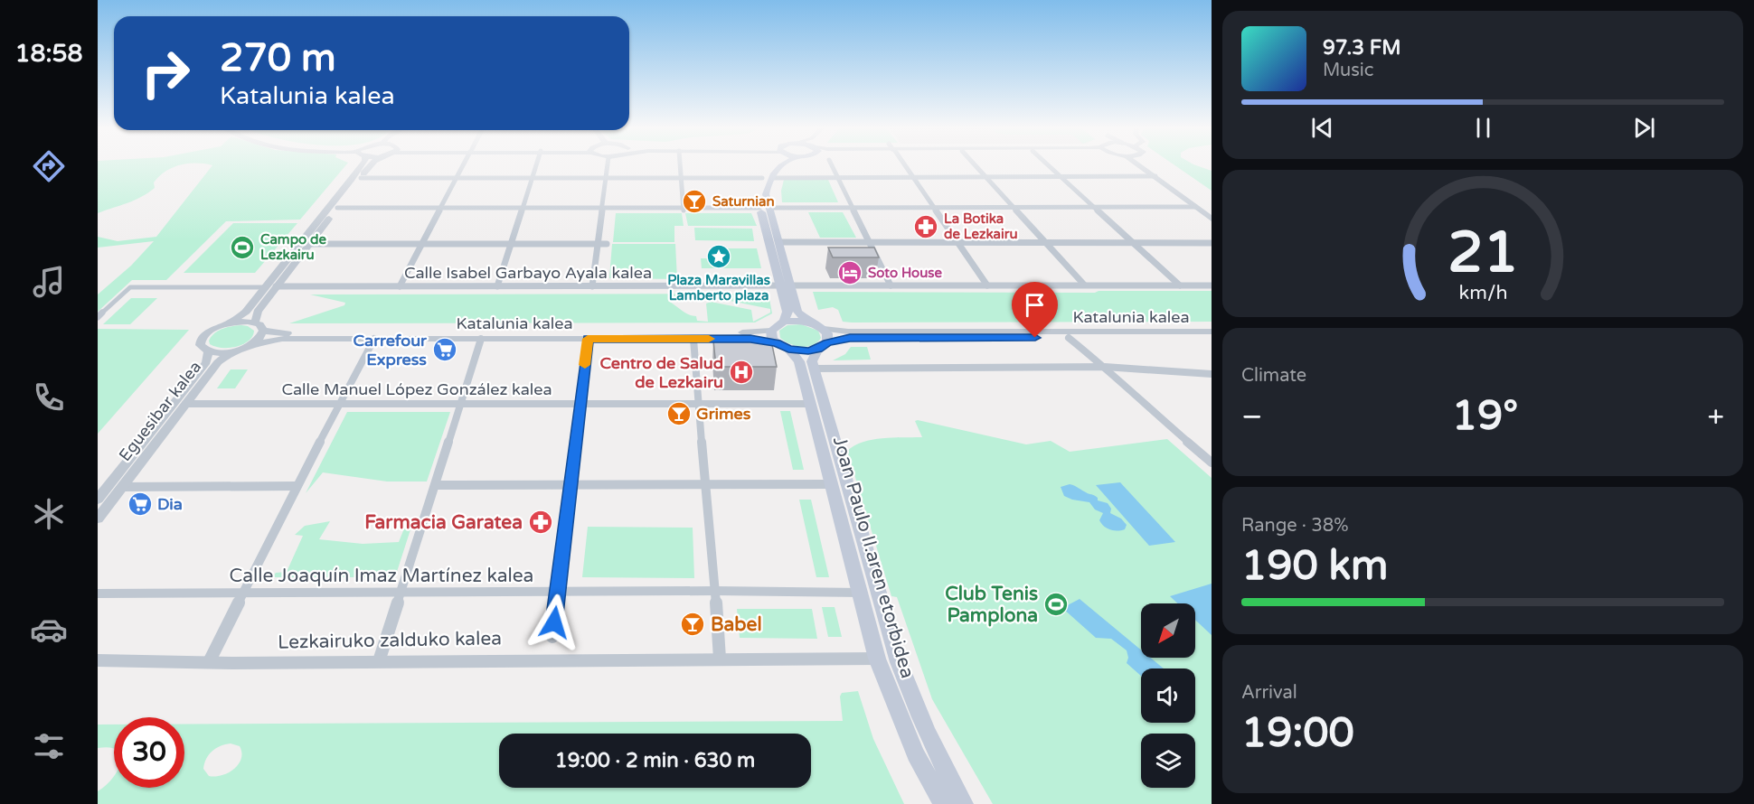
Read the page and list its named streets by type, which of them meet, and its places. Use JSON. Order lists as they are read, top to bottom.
{
  "streets": {
    "main road": ["Joan Paulo II.aren etorbidea"],
    "street": [
      "Calle Isabel Garbayo Ayala kalea",
      "Katalunia kalea",
      "Calle Manuel López González kalea",
      "Eguesibar kalea",
      "Calle Joaquín Imaz Martínez kalea",
      "Lezkairuko zalduko kalea"
    ]
  },
  "crossings": [
    ["Katalunia kalea", "Eguesibar kalea"],
    ["Katalunia kalea", "Joan Paulo II.aren etorbidea"],
    ["Calle Manuel López González kalea", "Eguesibar kalea"],
    ["Calle Manuel López González kalea", "Joan Paulo II.aren etorbidea"],
    ["Joan Paulo II.aren etorbidea", "Calle Joaquín Imaz Martínez kalea"],
    ["Joan Paulo II.aren etorbidea", "Lezkairuko zalduko kalea"]
  ],
  "places": {
    "bar": ["Saturnian", "Grimes", "Babel"],
    "pharmacy": ["La Botika de Lezkairu", "Farmacia Garatea"],
    "sports": ["Campo de Lezkairu", "Club Tenis Pamplona"],
    "place": ["Plaza Maravillas Lamberto plaza"],
    "hotel": ["Soto House"],
    "supermarket": ["Carrefour Express", "Dia"],
    "hospital": ["Centro de Salud de Lezkairu"]
  },
  "north": "bottom left",
  "page": {
    "tabs": "18:58",
    "turn": ["270 m", "Katalunia kalea"],
    "song": ["97.3 FM", "Music"],
    "tile": [
      "Climate",
      ["Range · 38%", "190 km"],
      ["Arrival", "19:00"]
    ],
    "heat": ["−", "19°", "+"],
    "limit": "30",
    "trip": "19:00 · 2 min · 630 m",
    "gauge": ["21", "km/h"]
  }
}
